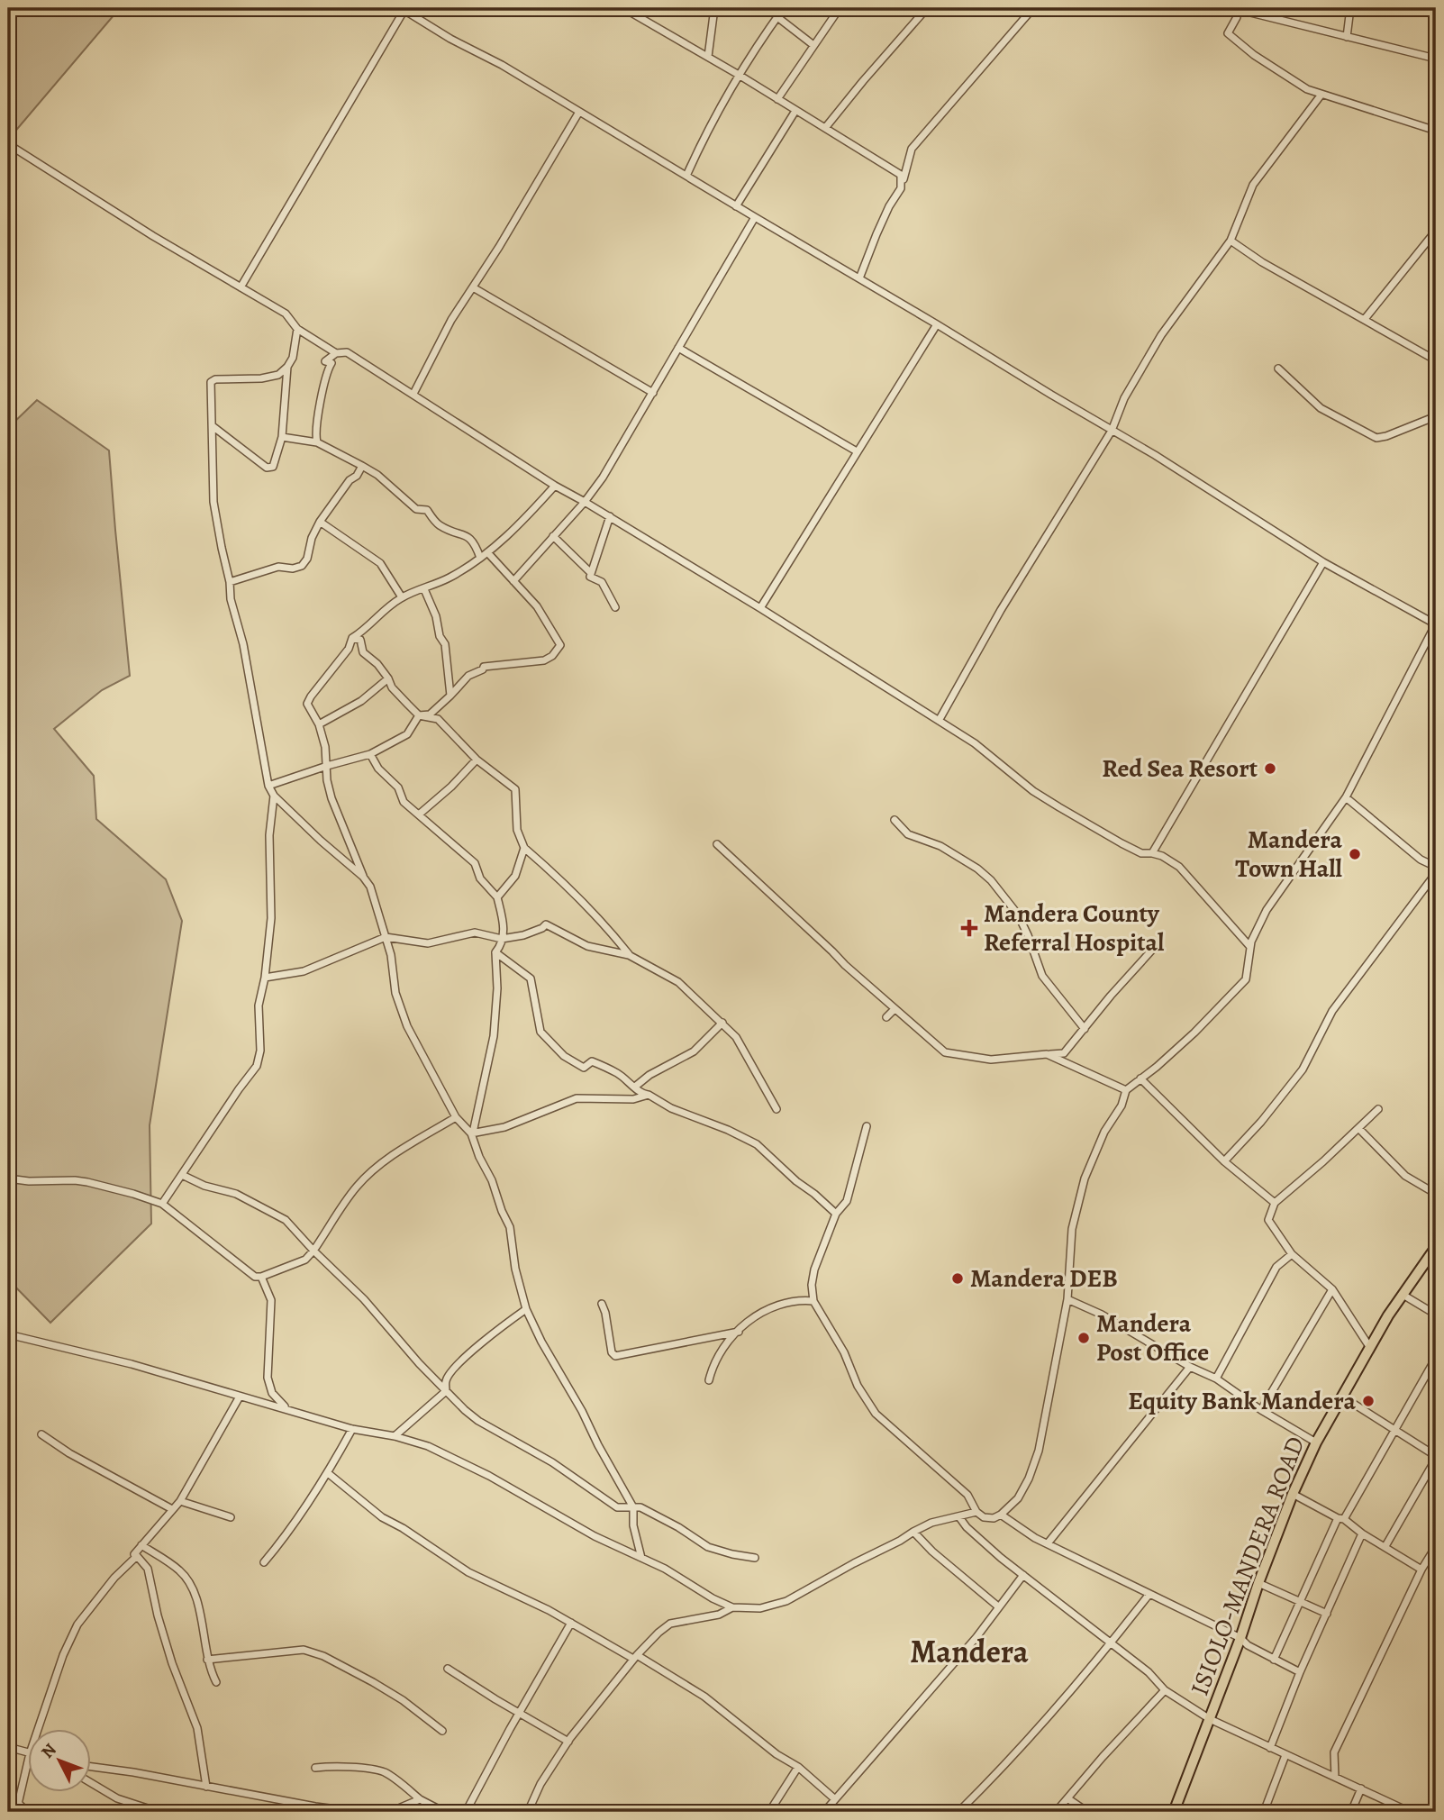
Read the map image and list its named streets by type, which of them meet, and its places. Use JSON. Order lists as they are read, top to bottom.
{
  "streets": {
    "highway": ["ISIOLO-MANDERA ROAD"]
  },
  "districts": ["Mandera"],
  "places": {
    "other": [
      "Red Sea Resort",
      "Mandera Town Hall",
      "Mandera DEB",
      "Mandera Post Office",
      "Equity Bank Mandera"
    ],
    "health": ["Mandera County Referral Hospital"]
  },
  "north": "top left"
}
